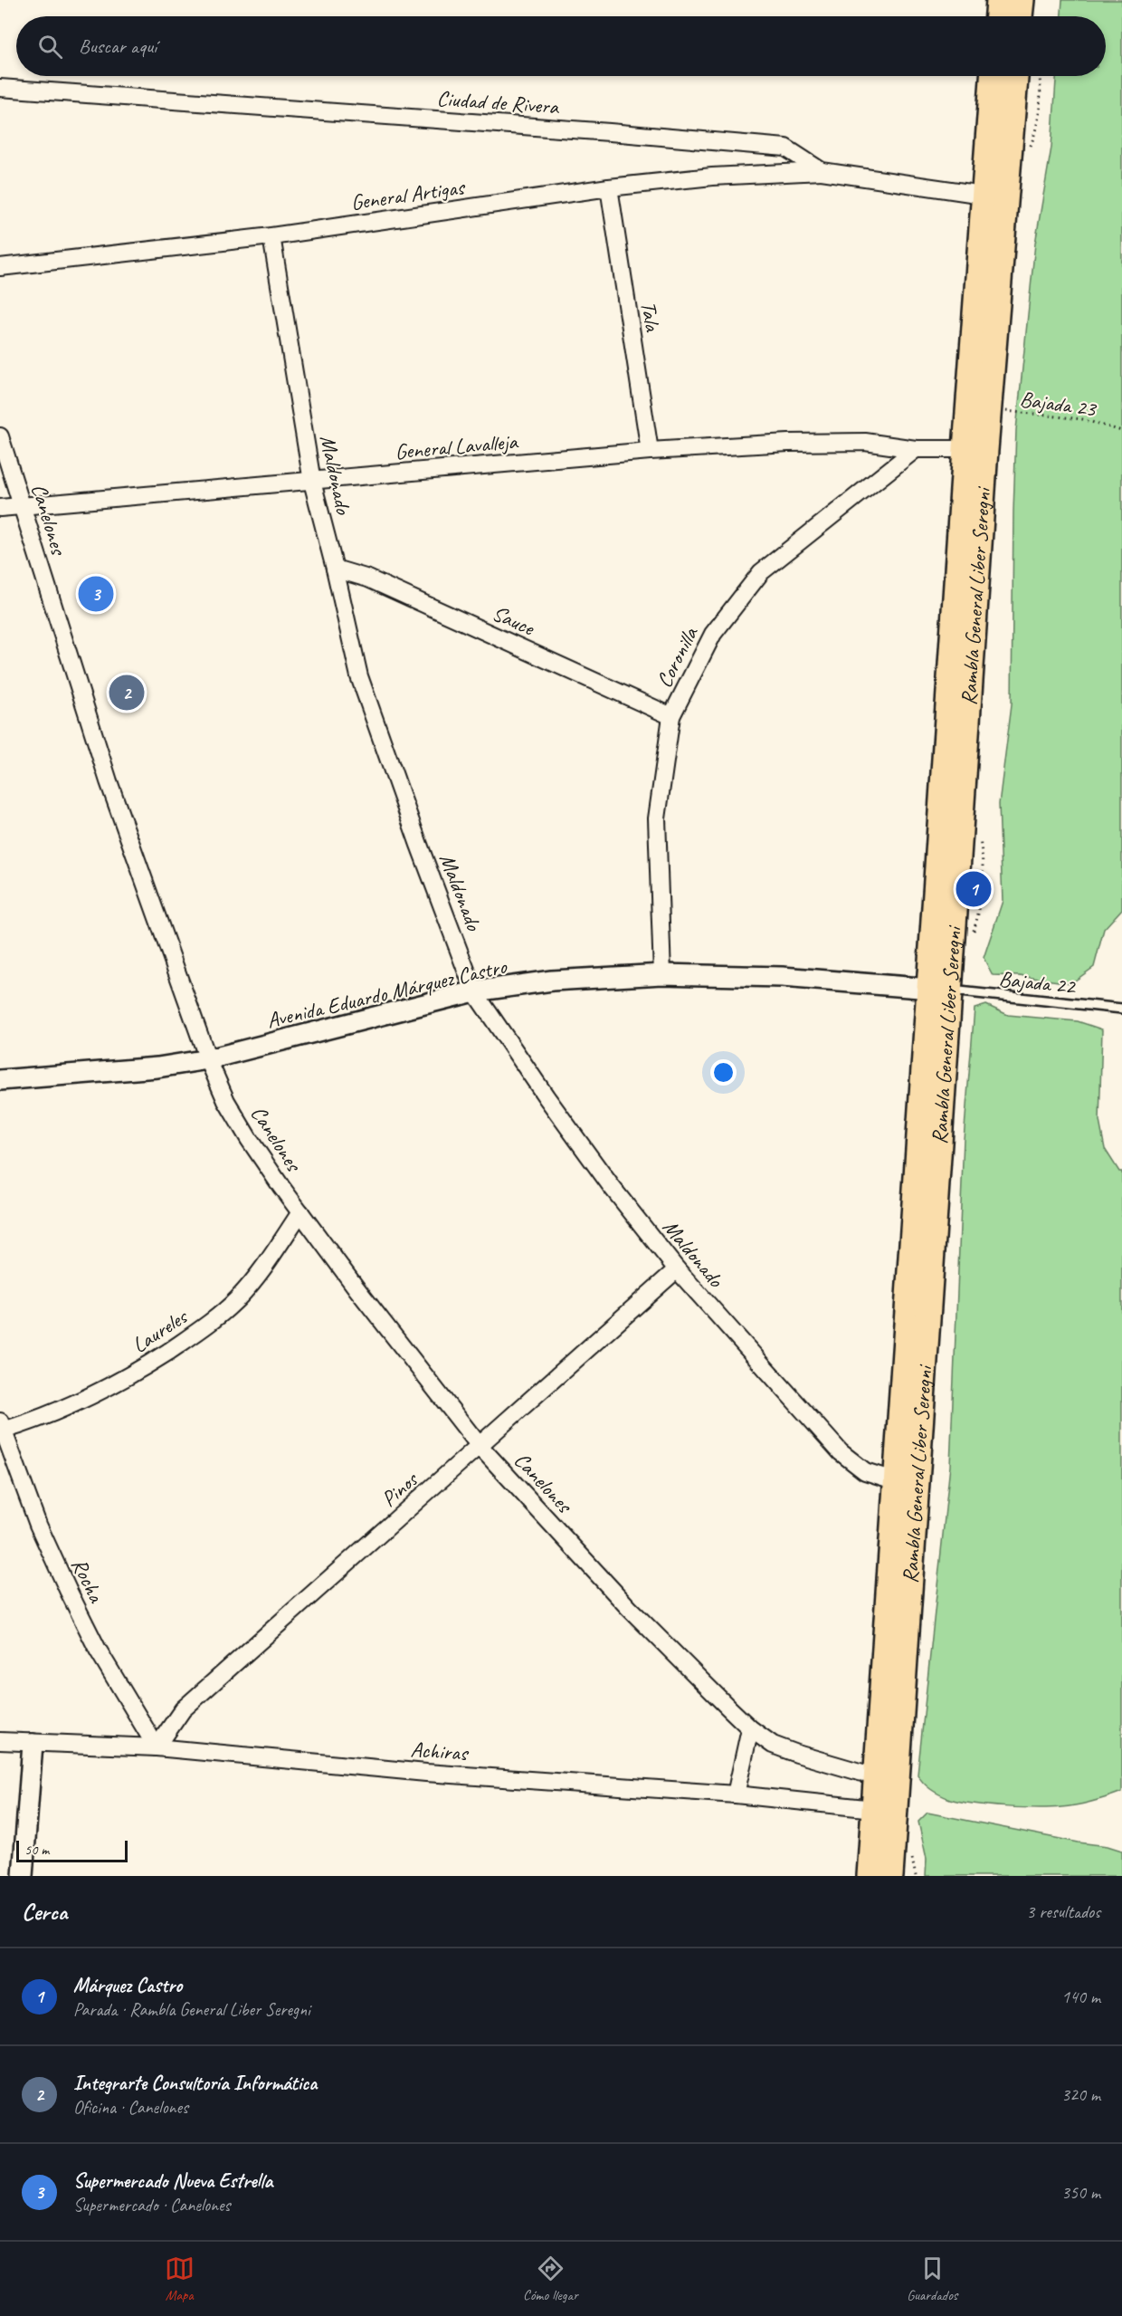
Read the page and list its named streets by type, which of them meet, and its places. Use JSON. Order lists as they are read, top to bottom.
{
  "streets": {
    "main road": ["Rambla General Liber Seregni"],
    "street": [
      "Ciudad de Rivera",
      "General Artigas",
      "Tala",
      "General Lavalleja",
      "Maldonado",
      "Canelones",
      "Sauce",
      "Coronilla",
      "Avenida Eduardo Márquez Castro",
      "Laureles",
      "Pinos",
      "Rocha",
      "Achiras"
    ],
    "lane": ["Bajada 22"],
    "path": ["Bajada 23"]
  },
  "crossings": [
    ["Ciudad de Rivera", "General Artigas"],
    ["Ciudad de Rivera", "Rambla General Liber Seregni"],
    ["General Artigas", "Tala"],
    ["General Artigas", "Maldonado"],
    ["Tala", "General Lavalleja"],
    ["Bajada 23", "Rambla General Liber Seregni"],
    ["General Lavalleja", "Maldonado"],
    ["General Lavalleja", "Canelones"],
    ["General Lavalleja", "Rambla General Liber Seregni"],
    ["General Lavalleja", "Coronilla"],
    ["Maldonado", "Rambla General Liber Seregni"],
    ["Maldonado", "Sauce"],
    ["Maldonado", "Avenida Eduardo Márquez Castro"],
    ["Maldonado", "Pinos"],
    ["Canelones", "Rambla General Liber Seregni"],
    ["Canelones", "Avenida Eduardo Márquez Castro"],
    ["Canelones", "Laureles"],
    ["Canelones", "Pinos"],
    ["Rambla General Liber Seregni", "Bajada 22"],
    ["Rambla General Liber Seregni", "Avenida Eduardo Márquez Castro"],
    ["Rambla General Liber Seregni", "Achiras"],
    ["Sauce", "Coronilla"],
    ["Coronilla", "Avenida Eduardo Márquez Castro"],
    ["Bajada 22", "Avenida Eduardo Márquez Castro"],
    ["Laureles", "Rocha"],
    ["Pinos", "Rocha"],
    ["Pinos", "Achiras"],
    ["Rocha", "Achiras"]
  ],
  "scale_bar": "50 m",
  "page": {
    "search": "Buscar aquí",
    "pins": ["3", "2", "1"],
    "scale": "50 m",
    "heading": ["Cerca", "3 resultados"],
    "list": [
      {
        "mark": "1",
        "name": "Márquez Castro",
        "note": "Parada · Rambla General Liber Seregni",
        "value": "140 m"
      },
      {
        "mark": "2",
        "name": "Integrarte Consultoría Informática",
        "note": "Oficina · Canelones",
        "value": "320 m"
      },
      {
        "mark": "3",
        "name": "Supermercado Nueva Estrella",
        "note": "Supermercado · Canelones",
        "value": "350 m"
      }
    ],
    "nav": ["Mapa", "Cómo llegar", "Guardados"]
  }
}
